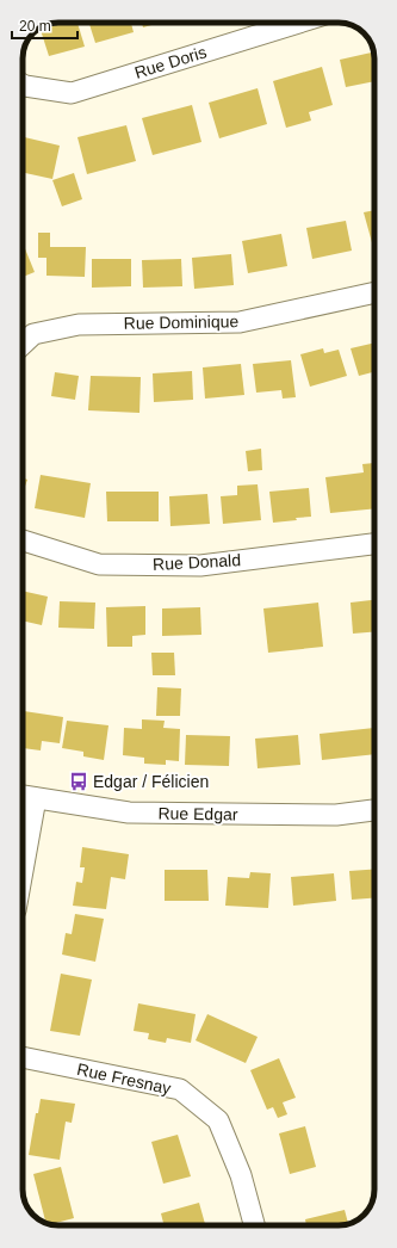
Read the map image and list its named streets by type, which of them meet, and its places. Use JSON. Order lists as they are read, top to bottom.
{
  "streets": {
    "street": [
      "Rue Doris",
      "Rue Dominique",
      "Rue Donald",
      "Rue Edgar",
      "Rue Fresnay"
    ]
  },
  "places": {
    "bus stop": ["Edgar / Félicien"]
  },
  "scale_bar": "20 m"
}
